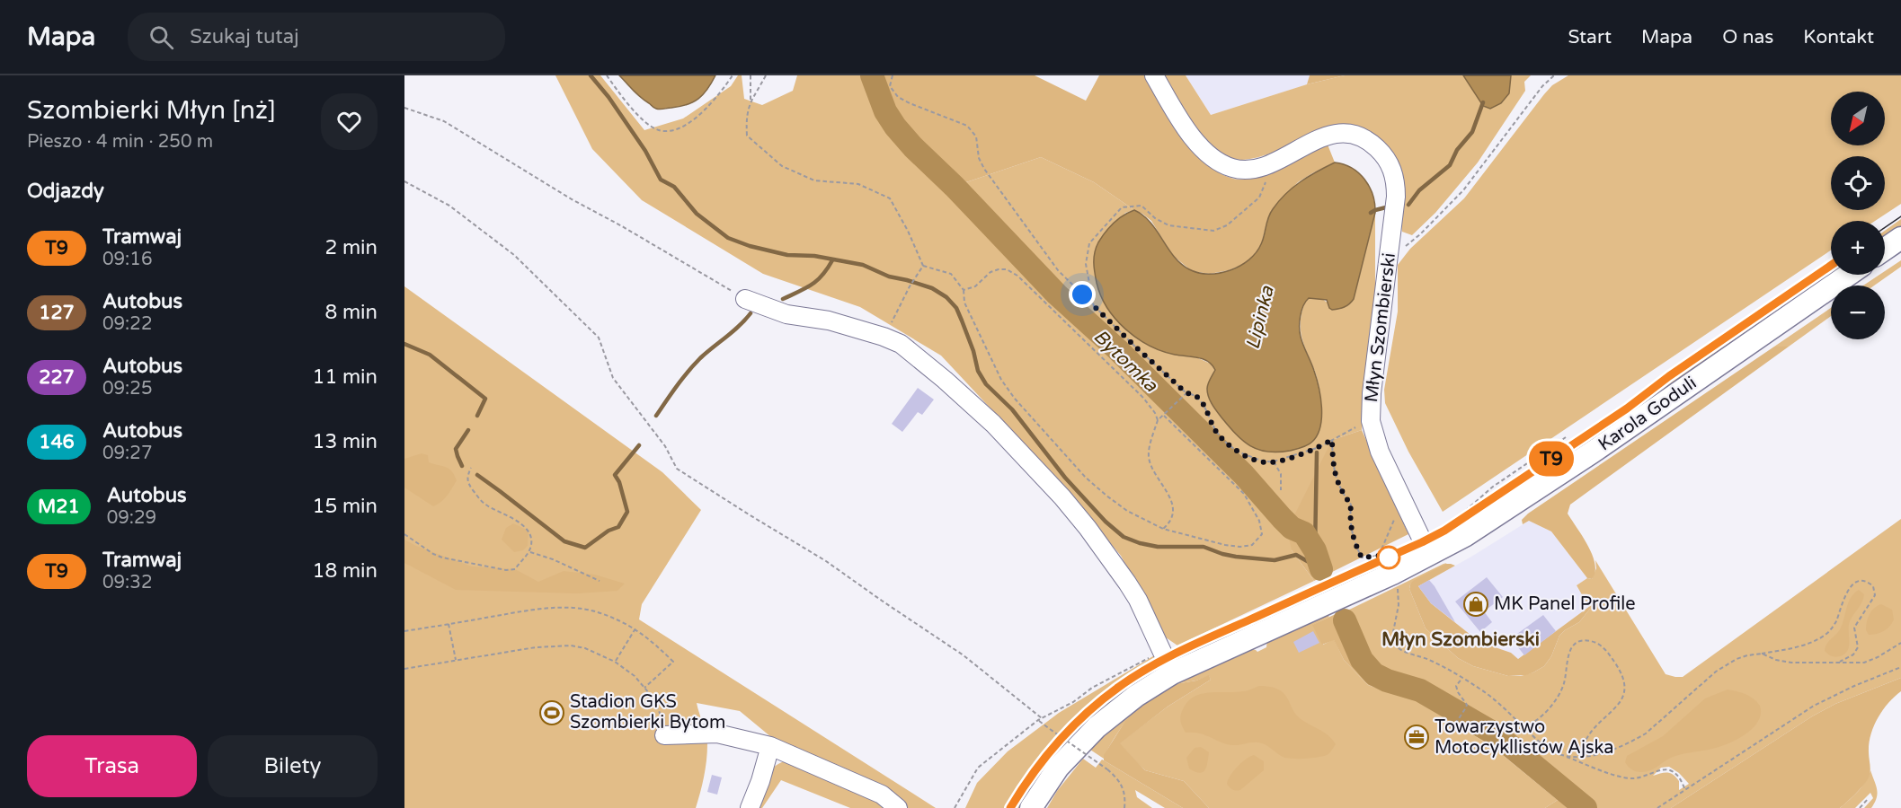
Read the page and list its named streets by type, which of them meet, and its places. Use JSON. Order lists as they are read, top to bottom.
{
  "streets": {
    "main road": ["Karola Goduli"],
    "street": ["Młyn Szombierski"]
  },
  "crossings": [
    ["Młyn Szombierski", "Karola Goduli"]
  ],
  "districts": ["Młyn Szombierski"],
  "water": ["Lipinka", "Bytomka"],
  "places": {
    "shop": ["MK Panel Profile"],
    "sports": ["Stadion GKS Szombierki Bytom"],
    "office": ["Towarzystwo Motocykllistów Ajska"]
  },
  "lines": ["tram line T9"],
  "north": "bottom left",
  "page": {
    "header": "Mapa",
    "search": "Szukaj tutaj",
    "nav": [
      "Start",
      "Mapa",
      "O nas",
      "Kontakt"
    ],
    "heading": [
      ["Szombierki Młyn [nż]", "Pieszo · 4 min · 250 m"],
      "Odjazdy"
    ],
    "on_map": "T9",
    "map_buttons": ["+", "−"],
    "list": [
      {
        "mark": "T9",
        "name": "Tramwaj",
        "note": "09:16",
        "value": "2 min"
      },
      {
        "mark": "127",
        "name": "Autobus",
        "note": "09:22",
        "value": "8 min"
      },
      {
        "mark": "227",
        "name": "Autobus",
        "note": "09:25",
        "value": "11 min"
      },
      {
        "mark": "146",
        "name": "Autobus",
        "note": "09:27",
        "value": "13 min"
      },
      {
        "mark": "M21",
        "name": "Autobus",
        "note": "09:29",
        "value": "15 min"
      },
      {
        "mark": "T9",
        "name": "Tramwaj",
        "note": "09:32",
        "value": "18 min"
      }
    ],
    "buttons": ["Trasa", "Bilety"]
  }
}
